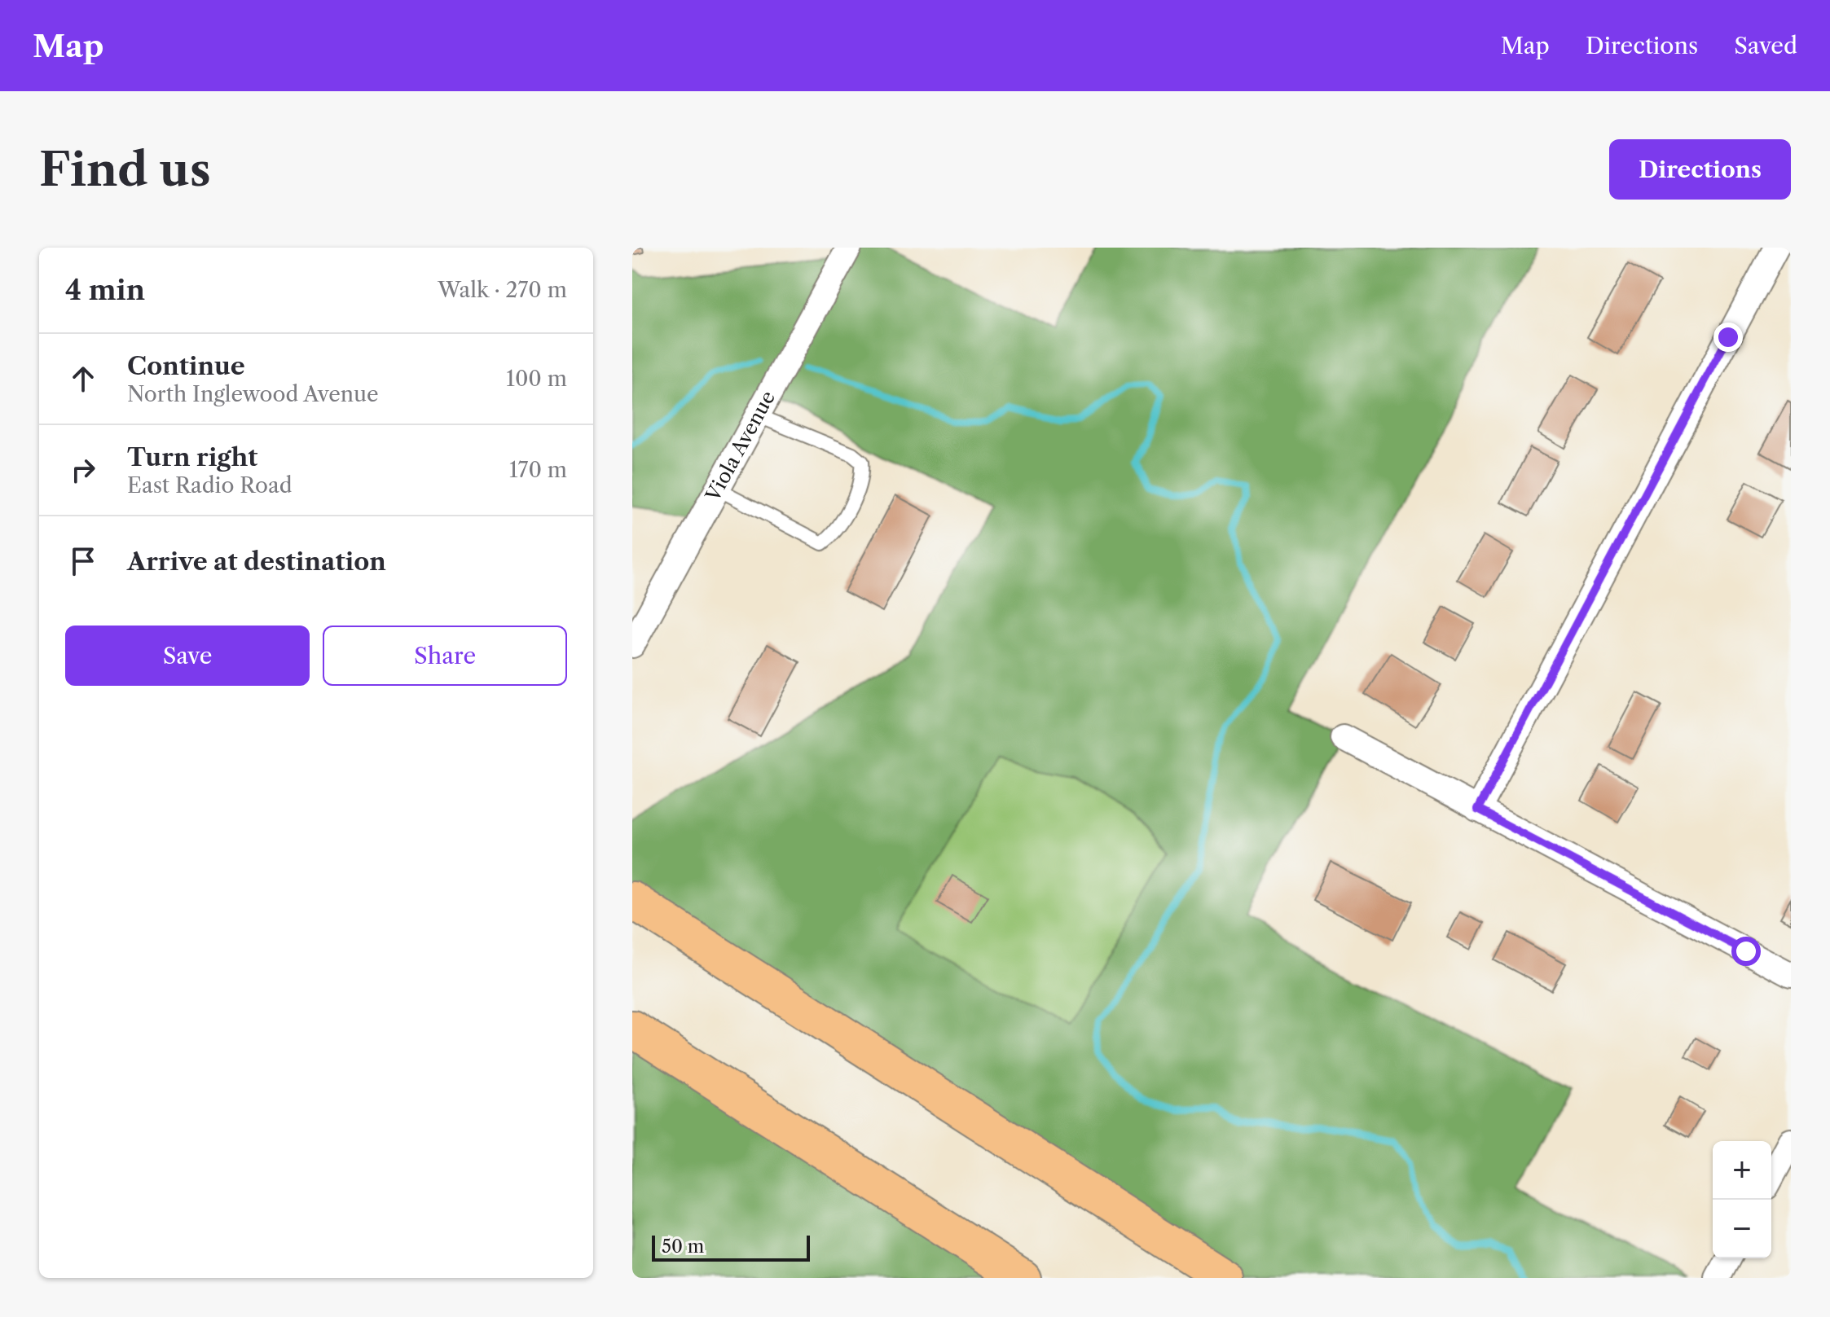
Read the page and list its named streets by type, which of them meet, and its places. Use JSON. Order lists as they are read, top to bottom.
{
  "streets": {
    "street": ["Viola Avenue"]
  },
  "scale_bar": "50 m",
  "page": {
    "header": "Map",
    "nav": ["Map", "Directions", "Saved"],
    "buttons": [
      "Directions",
      ["Save", "Share"]
    ],
    "title": "Find us",
    "heading": ["4 min", "Walk · 270 m"],
    "list": [
      ["Continue", "North Inglewood Avenue", "100 m"],
      ["Turn right", "East Radio Road", "170 m"],
      "Arrive at destination"
    ],
    "map_buttons": ["+", "−"],
    "scale": "50 m"
  }
}
